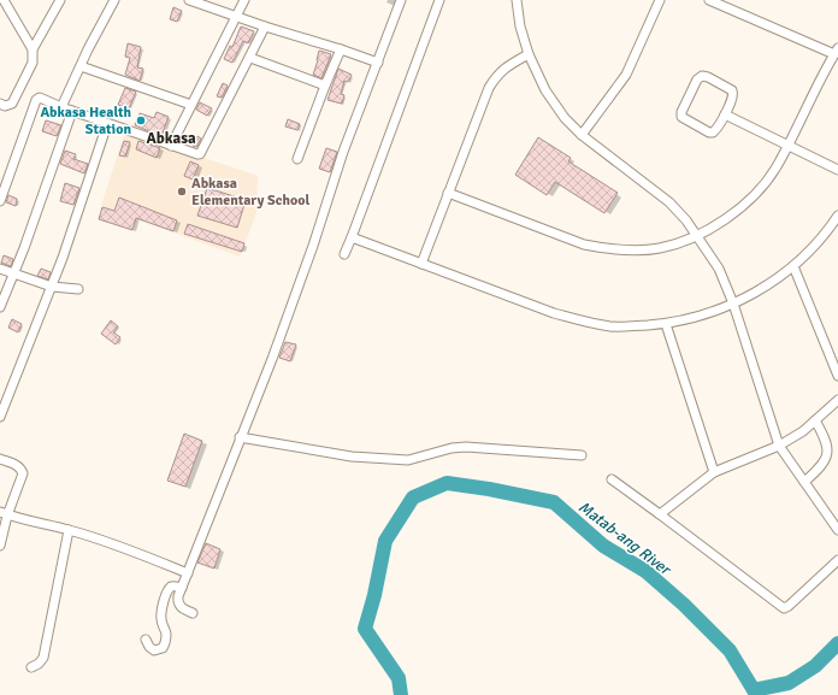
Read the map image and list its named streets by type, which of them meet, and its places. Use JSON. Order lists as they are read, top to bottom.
{
  "districts": ["Abkasa"],
  "water": ["Matab-ang River"],
  "places": ["Abkasa Health Station", "Abkasa Elementary School"]
}
